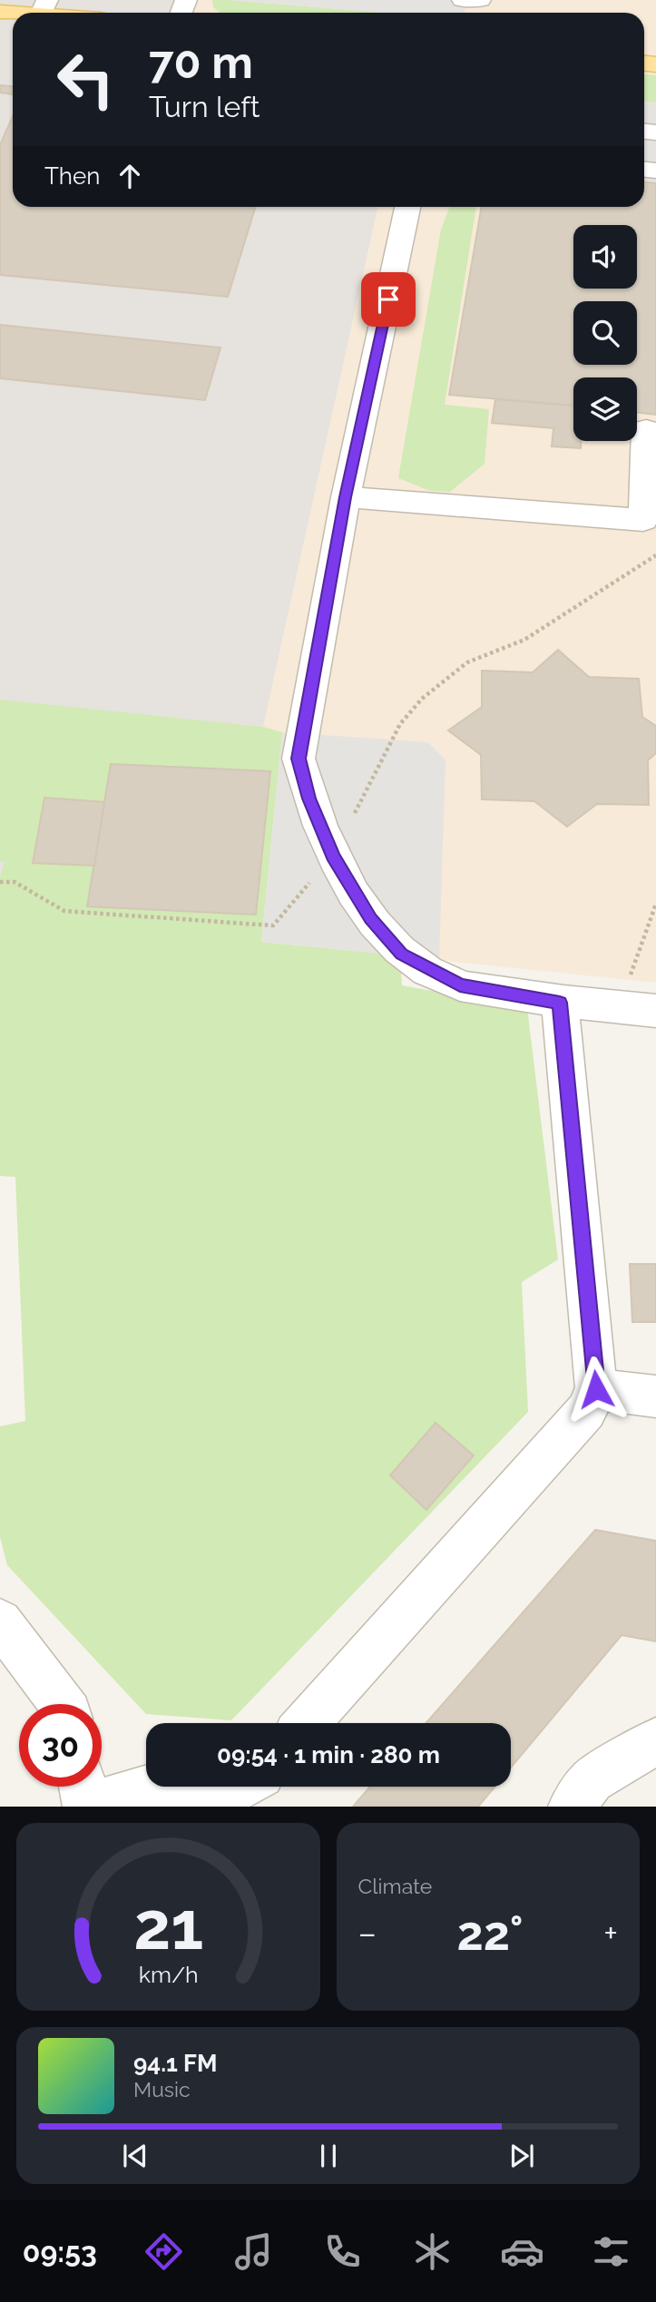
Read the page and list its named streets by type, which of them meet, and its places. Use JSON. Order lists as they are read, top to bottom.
{
  "page": {
    "turn": ["70 m", "Turn left"],
    "then": "Then",
    "limit": "30",
    "trip": "09:54 · 1 min · 280 m",
    "tile": "Climate",
    "heat": ["−", "22°", "+"],
    "song": ["94.1 FM", "Music"],
    "tabs": "09:53",
    "gauge": ["21", "km/h"]
  }
}
